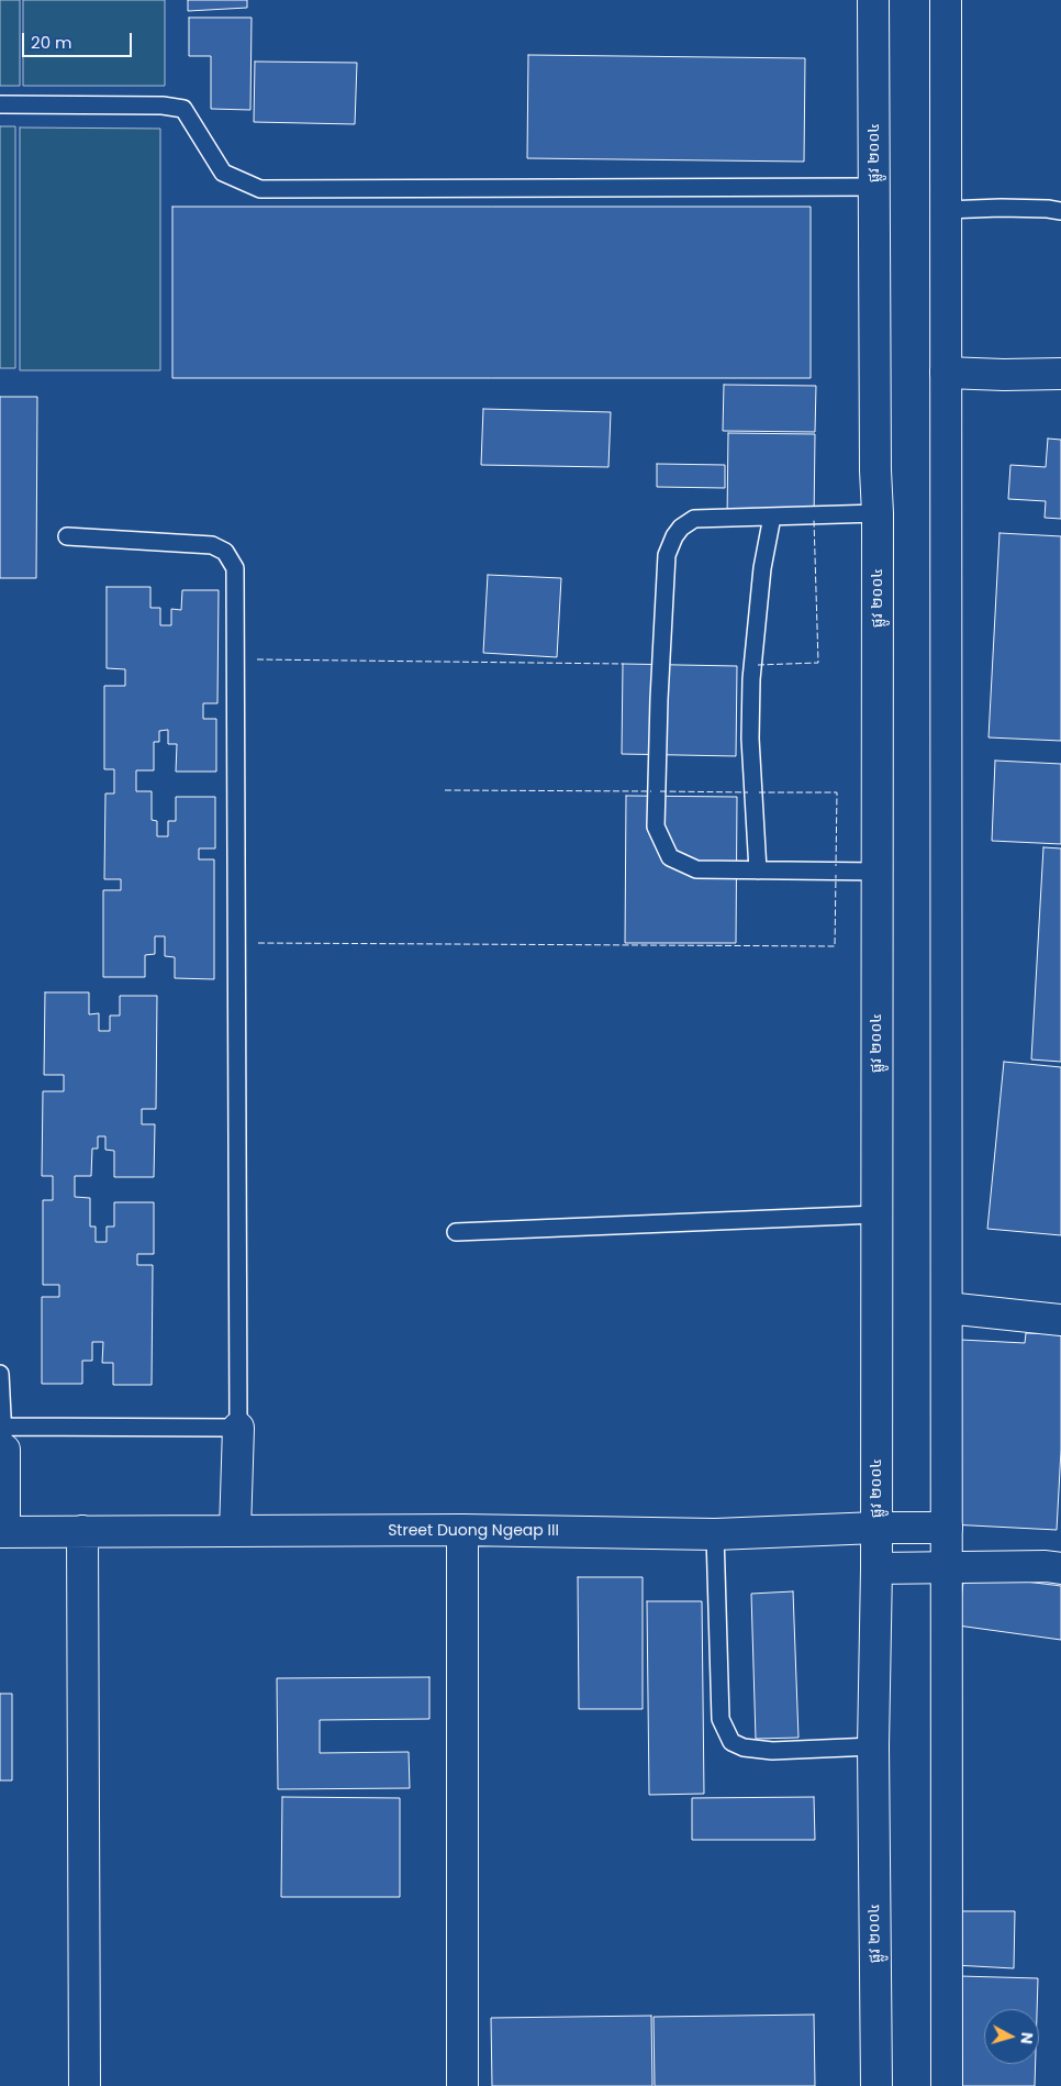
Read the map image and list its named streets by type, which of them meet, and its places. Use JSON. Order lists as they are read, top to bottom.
{
  "streets": {
    "main road": ["ផ្លូវ ២០០៤", "Street Duong Ngeap III"]
  },
  "crossings": [
    ["ផ្លូវ ២០០៤", "Street Duong Ngeap III"]
  ],
  "scale_bar": "20 m",
  "north": "right"
}
